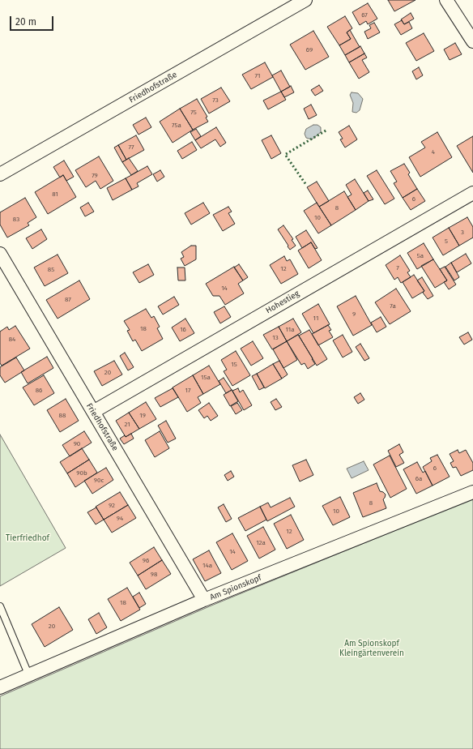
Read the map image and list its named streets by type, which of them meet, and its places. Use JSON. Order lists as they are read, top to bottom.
{
  "streets": {
    "street": ["Friedhofstraße", "Hohestieg", "Am Spionskopf"]
  },
  "crossings": [
    ["Friedhofstraße", "Hohestieg"],
    ["Friedhofstraße", "Am Spionskopf"]
  ],
  "parks": ["Tierfriedhof", "Am Spionskopf Kleingärtenverein"],
  "house_numbers": [
    "67",
    "69",
    "71",
    "73",
    "75",
    "75a",
    "77",
    "4",
    "79",
    "81",
    "6",
    "8",
    "10",
    "83",
    "3",
    "5",
    "5a",
    "7",
    "12",
    "85",
    "14",
    "87",
    "7a",
    "9",
    "11",
    "18",
    "16",
    "11a",
    "13",
    "84",
    "15",
    "20",
    "15a",
    "86",
    "17",
    "88",
    "19",
    "21",
    "90",
    "6",
    "90b",
    "6a",
    "90c",
    "8",
    "92",
    "10",
    "94",
    "12",
    "12a",
    "14",
    "96",
    "14a",
    "98",
    "18",
    "20"
  ],
  "scale_bar": "20 m"
}
